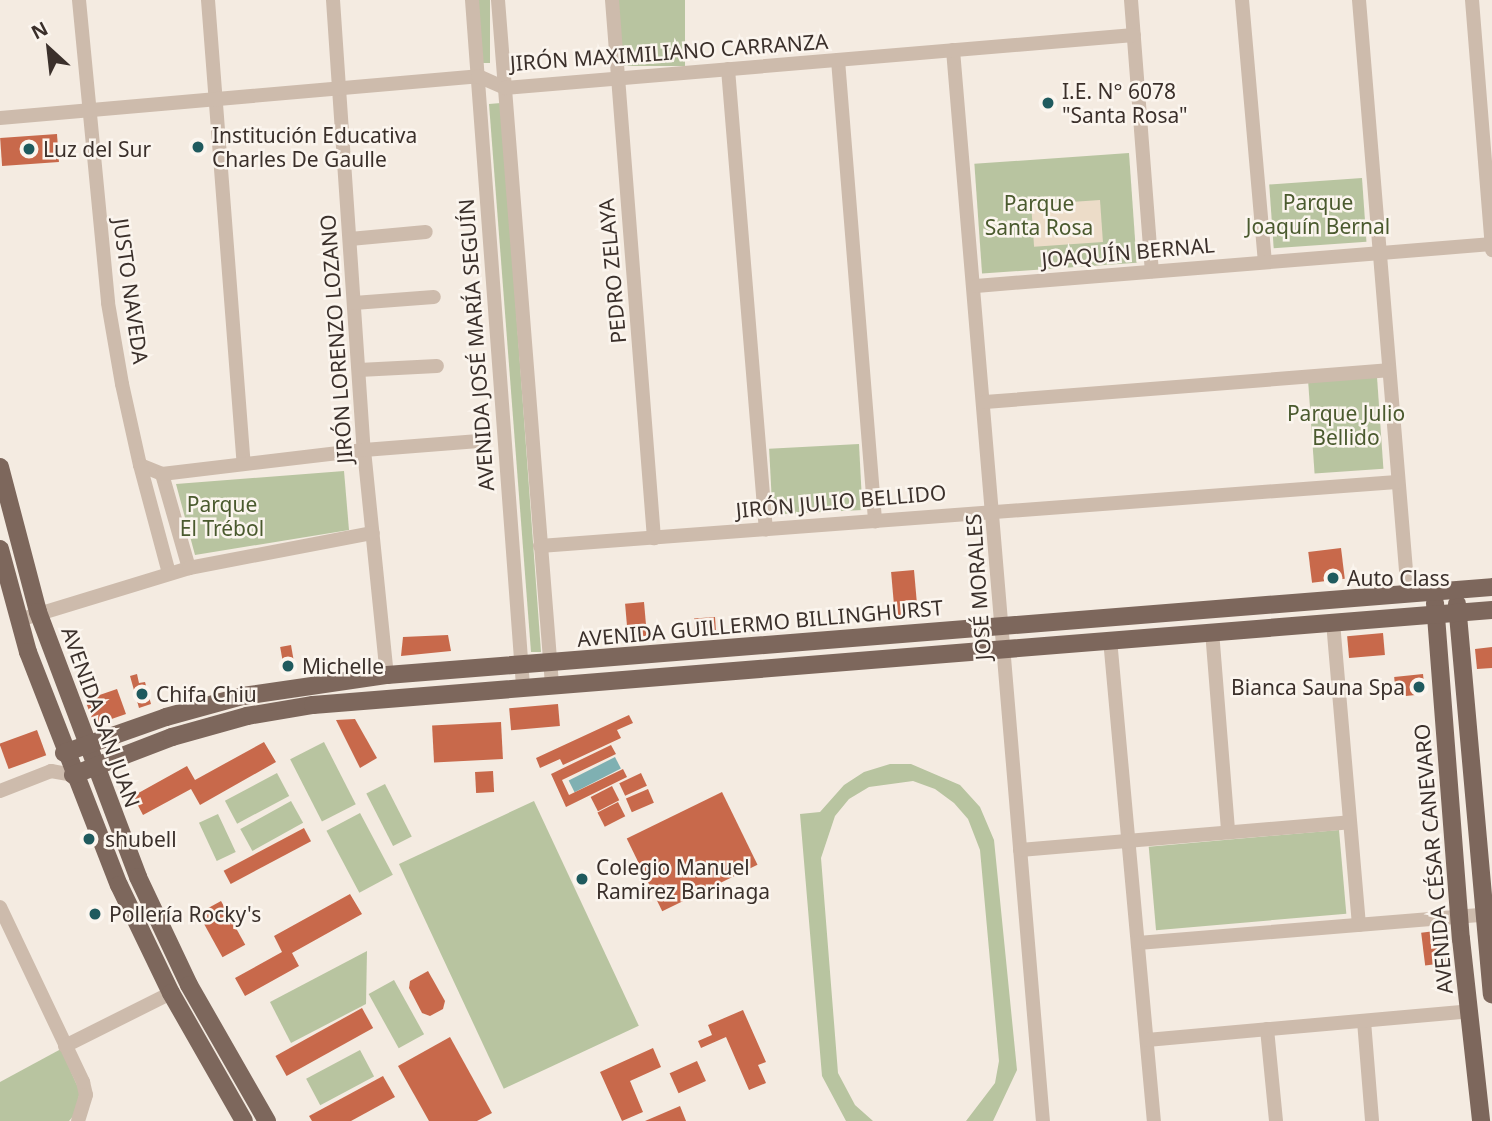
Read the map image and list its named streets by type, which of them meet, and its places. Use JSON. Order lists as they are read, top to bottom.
{
  "streets": {
    "main road": ["AVENIDA GUILLERMO BILLINGHURST", "AVENIDA SAN JUAN", "AVENIDA CÉSAR CANEVARO"],
    "street": [
      "JIRÓN MAXIMILIANO CARRANZA",
      "JOAQUÍN BERNAL",
      "PEDRO ZELAYA",
      "JUSTO NAVEDA",
      "JIRÓN LORENZO LOZANO",
      "AVENIDA JOSÉ MARÍA SEGUÍN",
      "JIRÓN JULIO BELLIDO",
      "JOSÉ MORALES"
    ]
  },
  "crossings": [
    ["JIRÓN MAXIMILIANO CARRANZA", "PEDRO ZELAYA"],
    ["JIRÓN MAXIMILIANO CARRANZA", "JUSTO NAVEDA"],
    ["JIRÓN MAXIMILIANO CARRANZA", "JIRÓN LORENZO LOZANO"],
    ["JIRÓN MAXIMILIANO CARRANZA", "AVENIDA JOSÉ MARÍA SEGUÍN"],
    ["JIRÓN MAXIMILIANO CARRANZA", "JOSÉ MORALES"],
    ["JOAQUÍN BERNAL", "JOSÉ MORALES"],
    ["PEDRO ZELAYA", "JIRÓN JULIO BELLIDO"],
    ["JIRÓN LORENZO LOZANO", "AVENIDA GUILLERMO BILLINGHURST"],
    ["AVENIDA JOSÉ MARÍA SEGUÍN", "AVENIDA GUILLERMO BILLINGHURST"],
    ["JIRÓN JULIO BELLIDO", "JOSÉ MORALES"],
    ["JOSÉ MORALES", "AVENIDA GUILLERMO BILLINGHURST"],
    ["AVENIDA GUILLERMO BILLINGHURST", "AVENIDA SAN JUAN"],
    ["AVENIDA GUILLERMO BILLINGHURST", "AVENIDA CÉSAR CANEVARO"]
  ],
  "parks": [
    "Parque Joaquín Bernal",
    "Parque Santa Rosa",
    "Parque Julio Bellido",
    "Parque El Trébol"
  ],
  "places": [
    "I.E. N° 6078 \"Santa Rosa\"",
    "Institución Educativa Charles De Gaulle",
    "Luz del Sur",
    "Auto Class",
    "Michelle",
    "Bianca Sauna Spa",
    "Chifa Chiu",
    "shubell",
    "Colegio Manuel Ramirez Barinaga",
    "Pollería Rocky's"
  ],
  "north": "top left"
}
